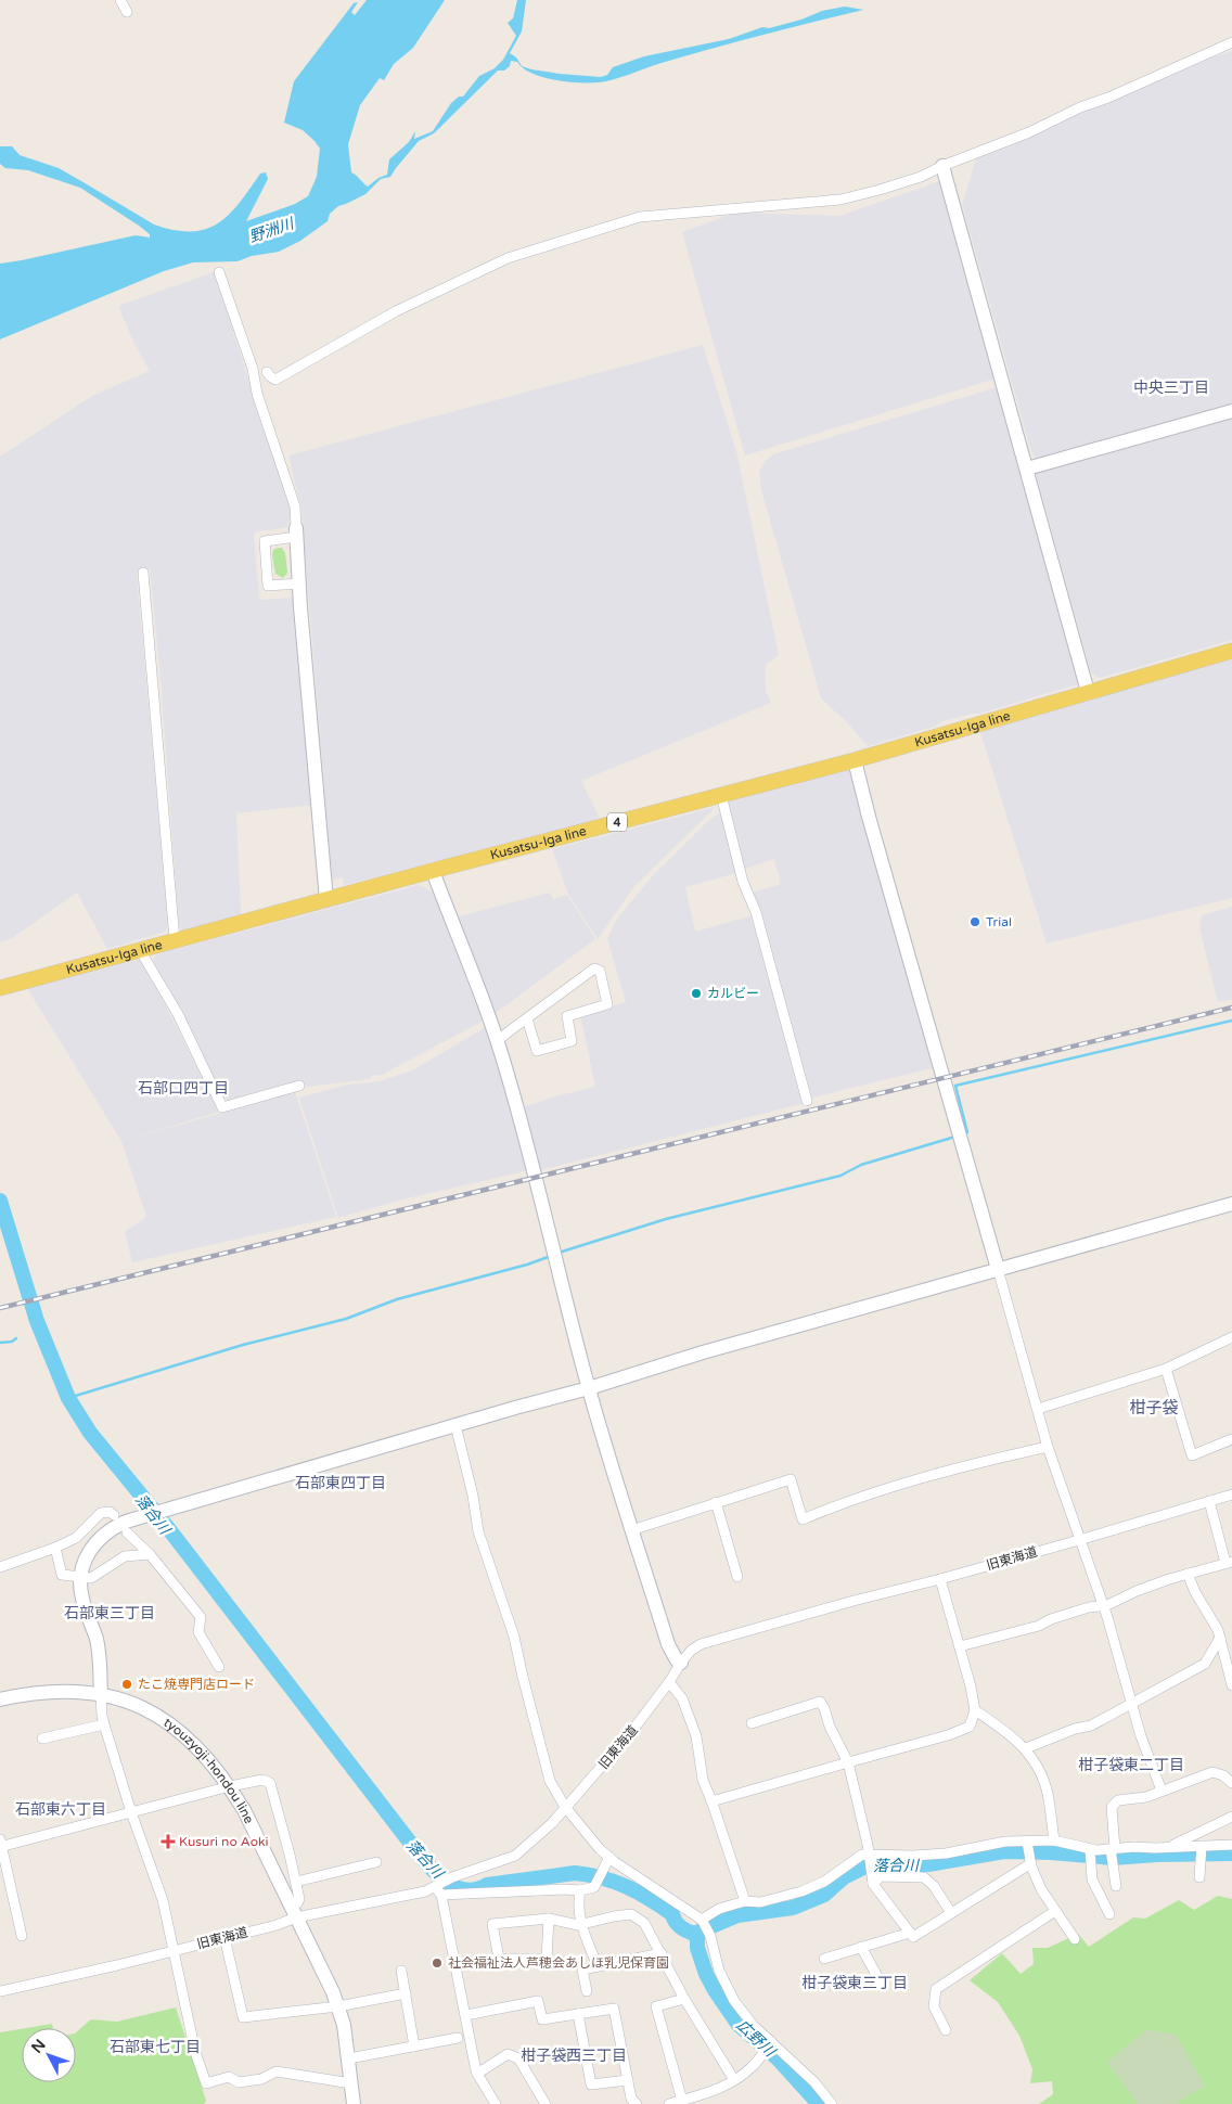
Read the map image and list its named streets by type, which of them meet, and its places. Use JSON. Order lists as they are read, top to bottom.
{
  "streets": {
    "main road": ["Kusatsu-Iga line", "4"],
    "street": ["旧東海道", "tyouzyoji-hondou line"]
  },
  "crossings": [
    ["旧東海道", "tyouzyoji-hondou line"]
  ],
  "districts": [
    "中央三丁目",
    "石部口四丁目",
    "柑子袋",
    "石部東四丁目",
    "石部東三丁目",
    "柑子袋東二丁目",
    "石部東六丁目",
    "柑子袋東三丁目",
    "石部東七丁目",
    "柑子袋西三丁目"
  ],
  "water": ["野洲川", "落合川", "広野川"],
  "places": {
    "other": [
      "Trial",
      "カルビー",
      "たこ焼専門店ロード",
      "社会福祉法人芦穂会あしほ乳児保育園"
    ],
    "health": ["Kusuri no Aoki"]
  },
  "north": "top left"
}
